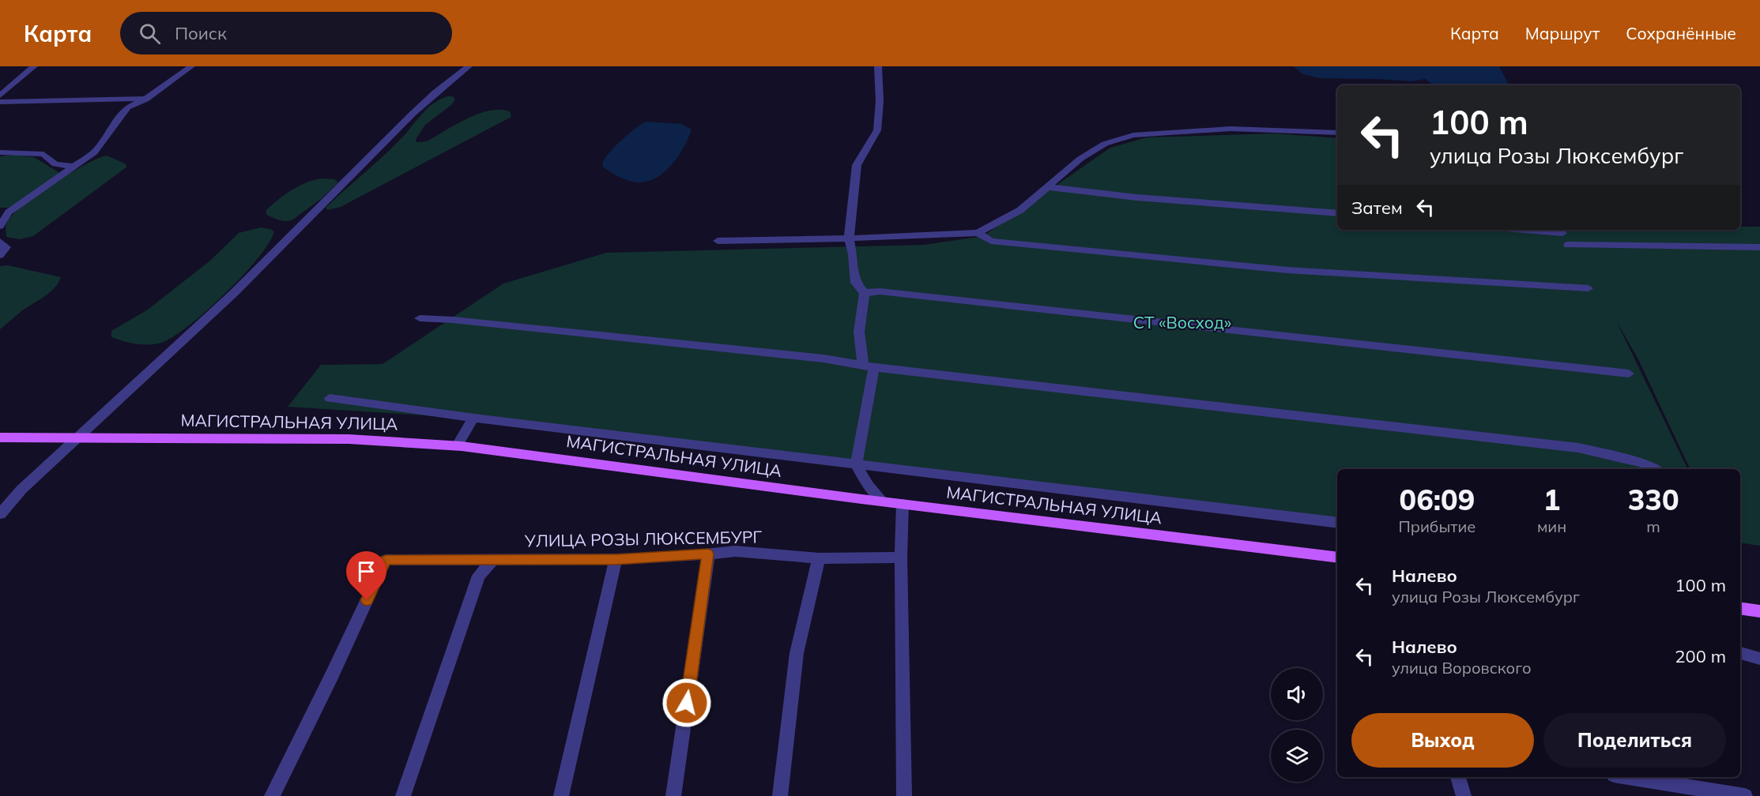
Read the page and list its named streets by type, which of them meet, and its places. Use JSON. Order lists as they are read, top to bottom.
{
  "streets": {
    "main road": ["МАГИСТРАЛЬНАЯ УЛИЦА"],
    "street": ["УЛИЦА РОЗЫ ЛЮКСЕМБУРГ"]
  },
  "parks": ["СТ «Восход»"],
  "page": {
    "header": "Карта",
    "search": "Поиск",
    "nav": ["Карта", "Маршрут", "Сохранённые"],
    "turn": ["100 m", "улица Розы Люксембург"],
    "then": "Затем",
    "eta": [
      "06:09",
      "Прибытие",
      "1",
      "мин",
      "330",
      "m"
    ],
    "list": [
      {
        "name": "Налево",
        "note": "улица Розы Люксембург",
        "value": "100 m"
      },
      {
        "name": "Налево",
        "note": "улица Воровского",
        "value": "200 m"
      }
    ],
    "buttons": ["Выход", "Поделиться"]
  }
}
